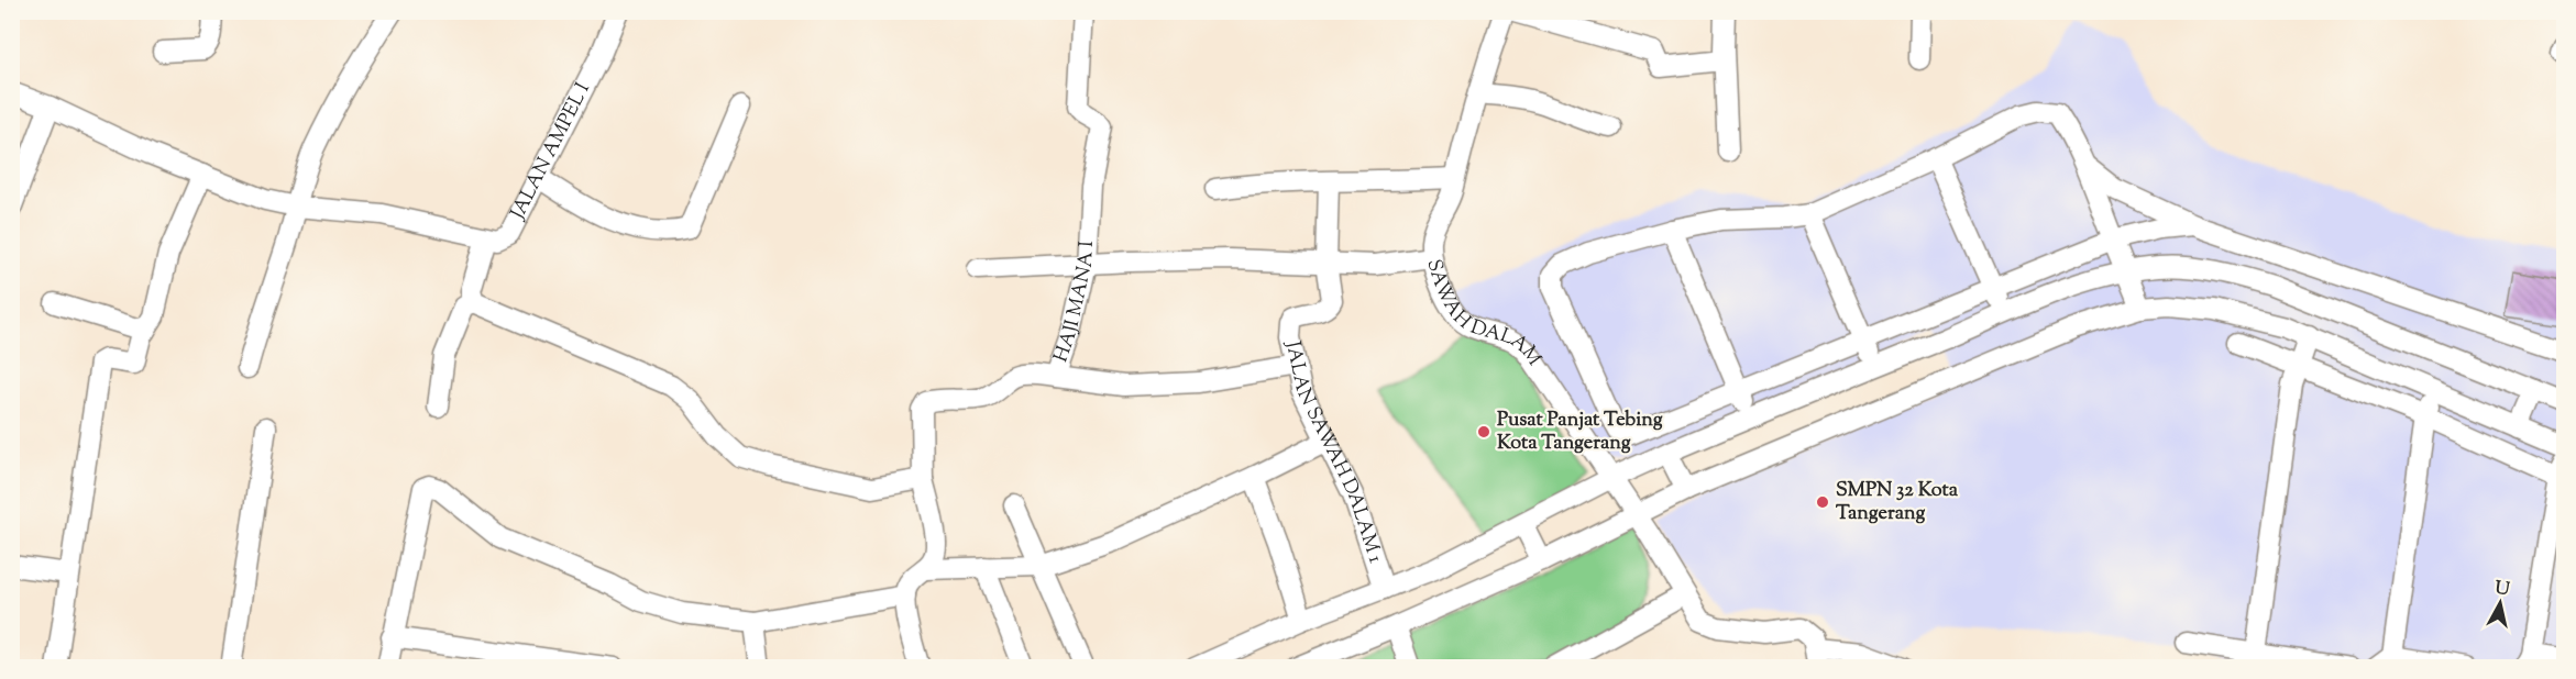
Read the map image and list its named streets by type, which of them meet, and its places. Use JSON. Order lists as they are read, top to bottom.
{
  "streets": {
    "street": [
      "JALAN AMPEL I",
      "HAJI MANA I",
      "SAWAH DALAM",
      "JALAN SAWAH DALAM 1"
    ]
  },
  "places": ["Pusat Panjat Tebing Kota Tangerang", "SMPN 32 Kota Tangerang"],
  "north": "top"
}
